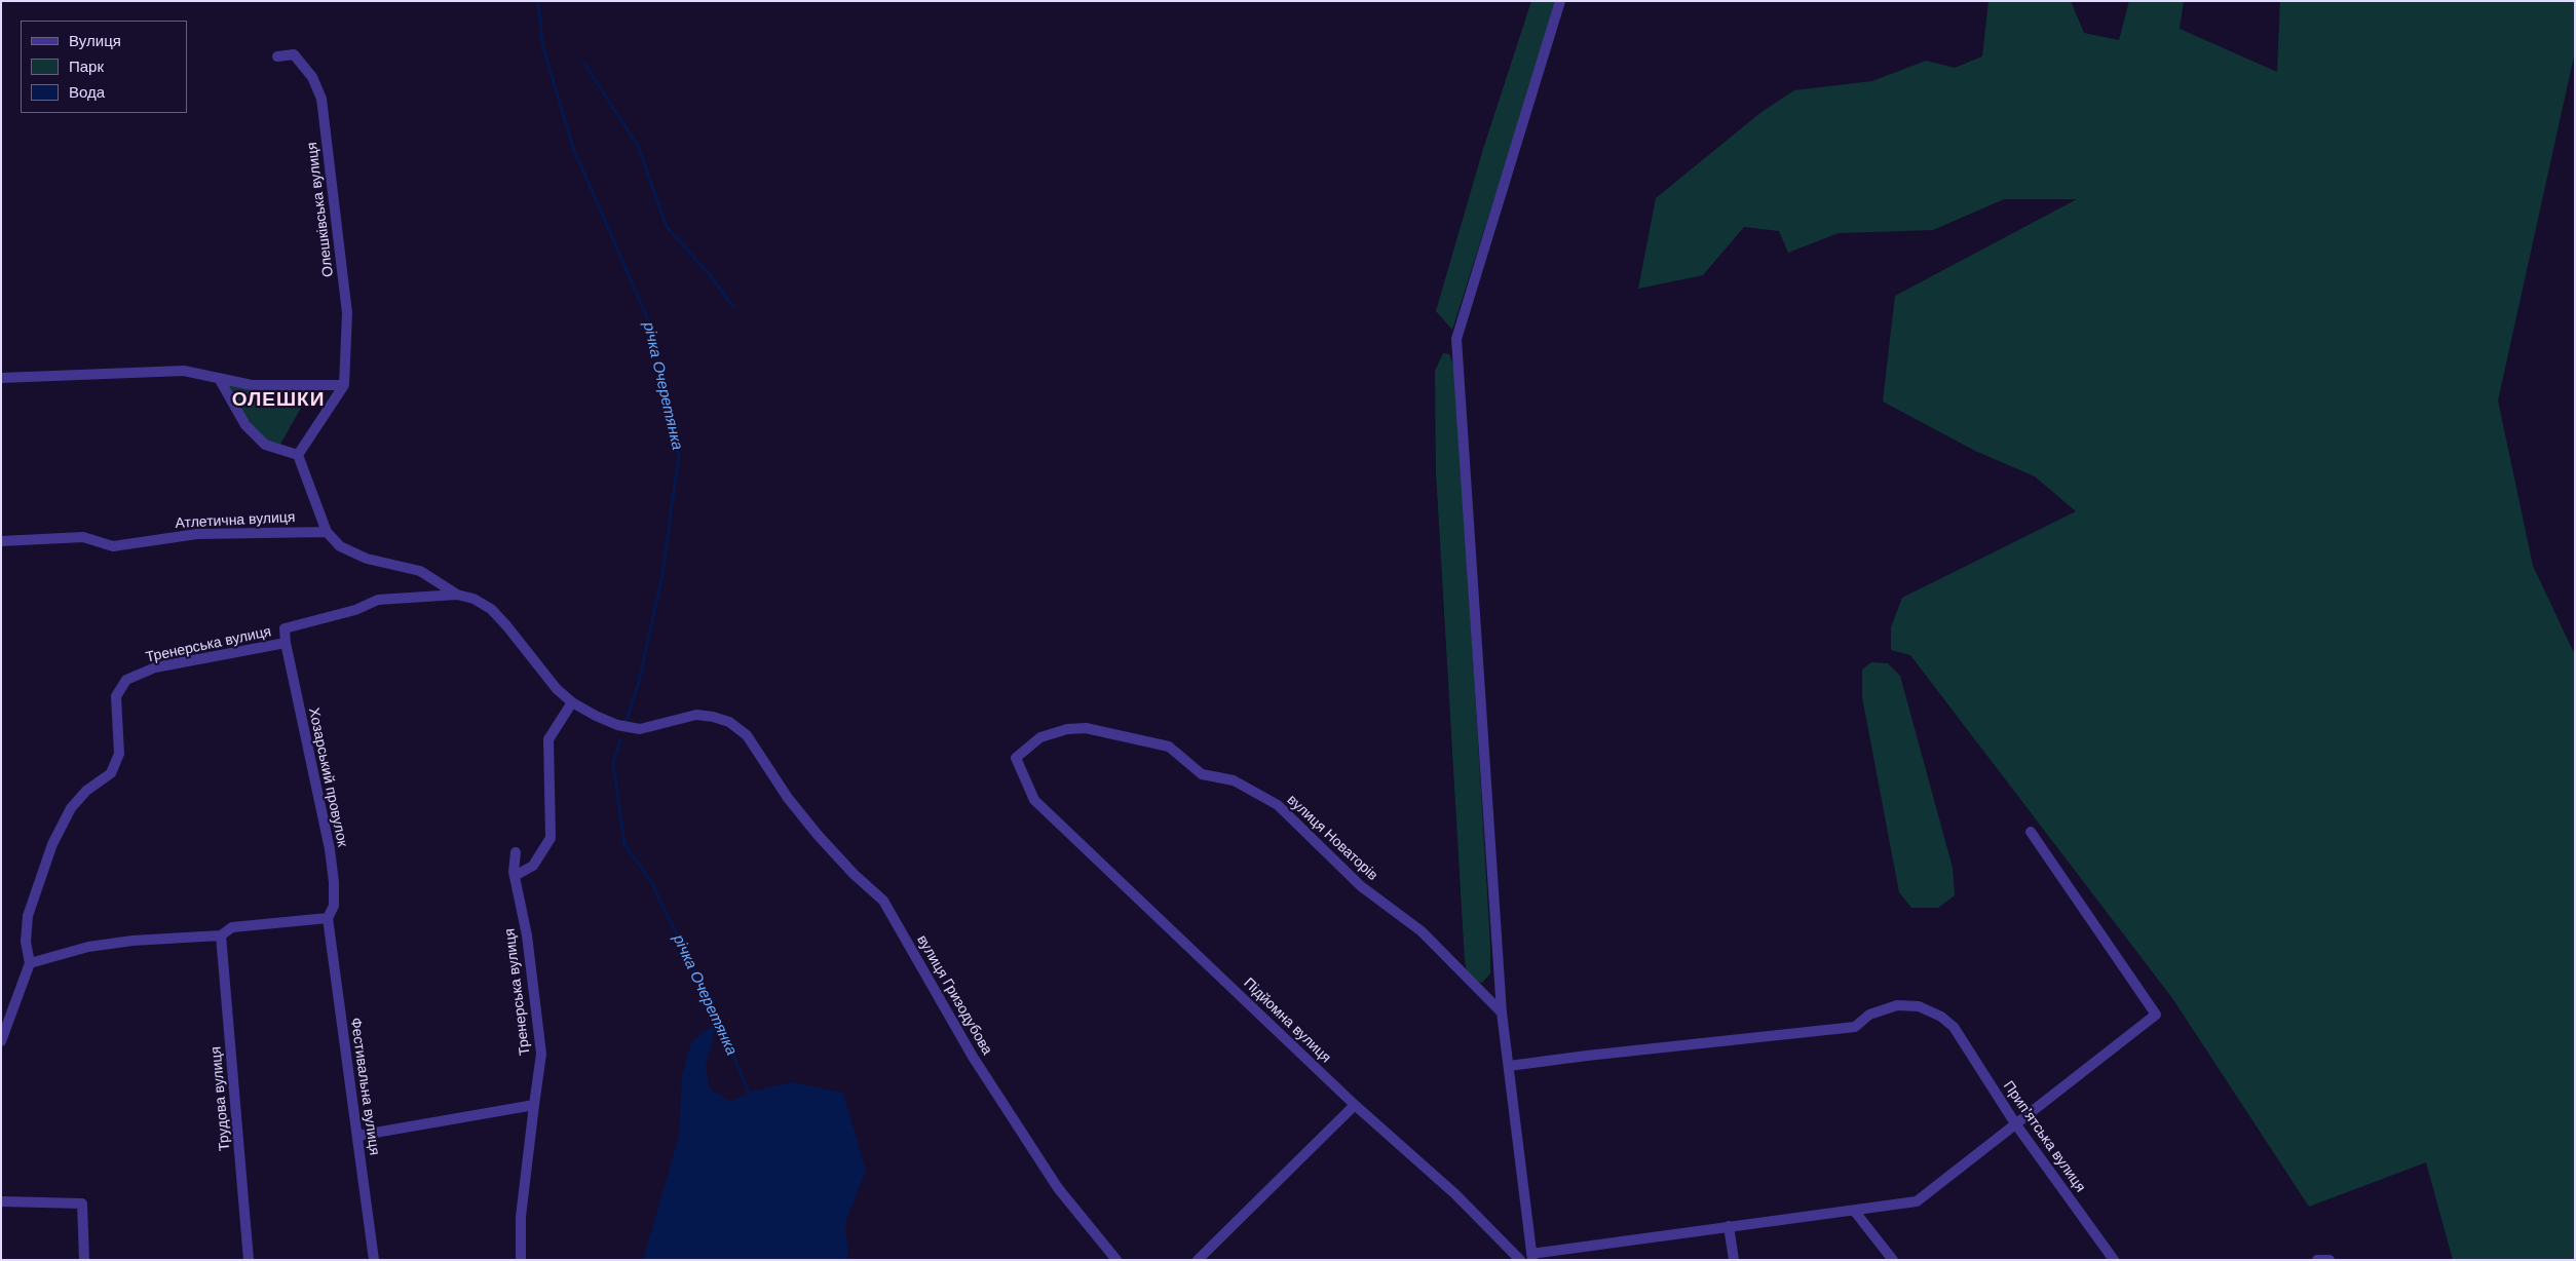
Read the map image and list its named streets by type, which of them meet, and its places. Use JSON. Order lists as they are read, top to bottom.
{
  "streets": {
    "street": [
      "Олешківська вулиця",
      "Атлетична вулиця",
      "Тренерська вулиця",
      "Хозарський провулок",
      "вулиця Новаторів",
      "вулиця Гризодубова",
      "Підйомна вулиця",
      "Фестивальна вулиця",
      "Трудова вулиця",
      "Прип’ятська вулиця"
    ]
  },
  "crossings": [
    ["Тренерська вулиця", "Хозарський провулок"],
    ["Тренерська вулиця", "вулиця Гризодубова"],
    ["Хозарський провулок", "Фестивальна вулиця"],
    ["вулиця Новаторів", "Підйомна вулиця"]
  ],
  "districts": ["ОЛЕШКИ"],
  "water": ["річка Очеретянка"],
  "legend": ["Вулиця", "Парк", "Вода"]
}
